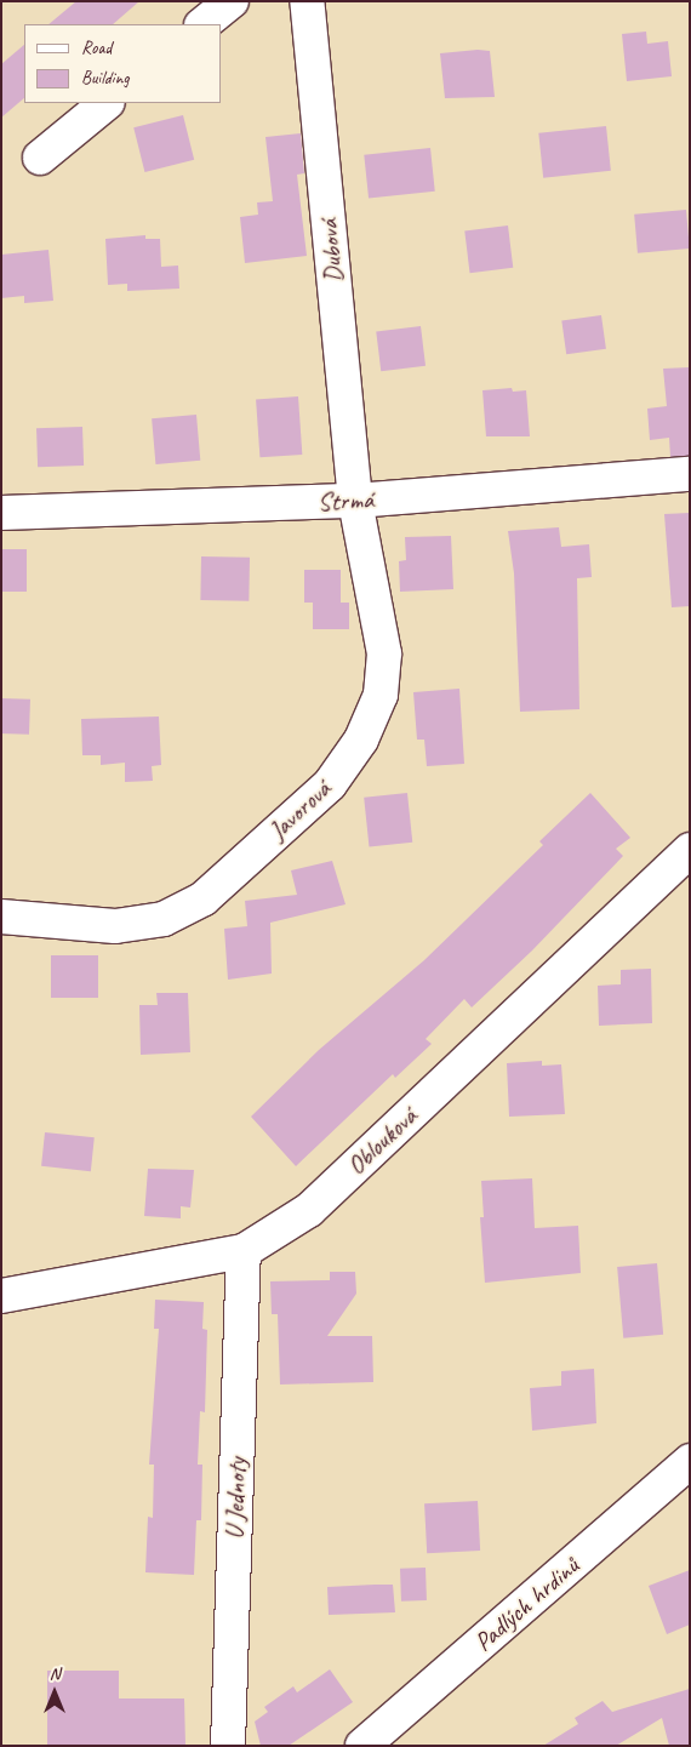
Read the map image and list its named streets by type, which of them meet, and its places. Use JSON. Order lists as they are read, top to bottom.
{
  "streets": {
    "street": [
      "Dubová",
      "Strmá",
      "Javorová",
      "Oblouková",
      "U Jednoty",
      "Padlých hrdinů"
    ]
  },
  "crossings": [
    ["Dubová", "Strmá"],
    ["Dubová", "Javorová"],
    ["Strmá", "Javorová"],
    ["Oblouková", "U Jednoty"]
  ],
  "legend": ["Road", "Building"],
  "north": "top"
}
